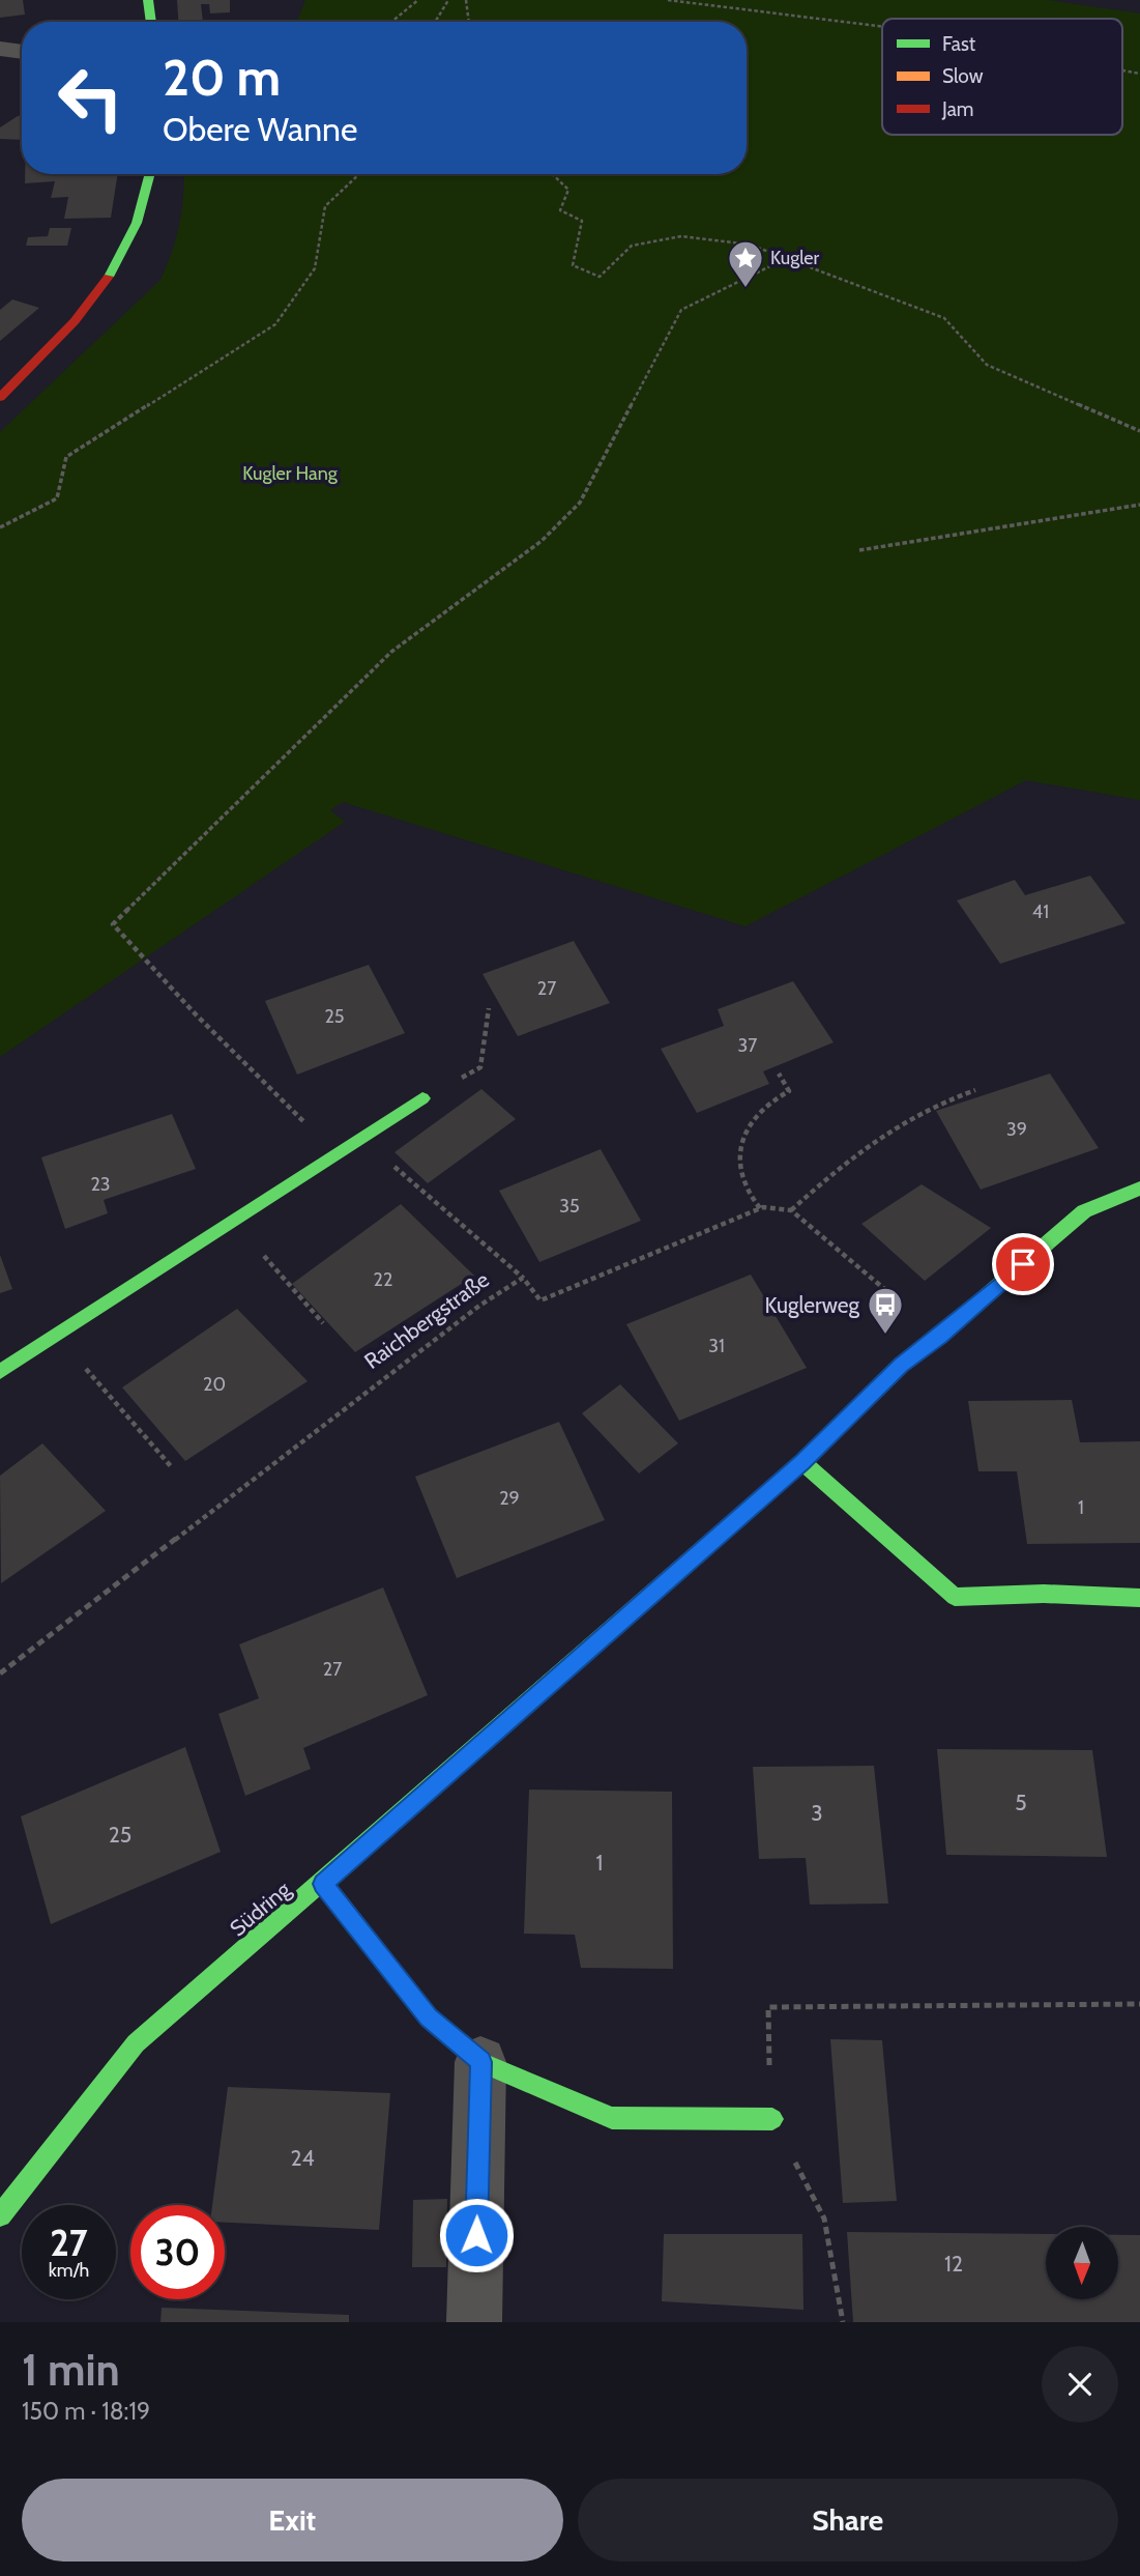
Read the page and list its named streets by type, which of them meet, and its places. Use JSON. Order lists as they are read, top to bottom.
{
  "streets": {
    "street": ["Südring"],
    "path": ["Raichbergstraße"]
  },
  "parks": ["Kugler Hang"],
  "places": {
    "place": ["Kugler"],
    "bus stop": ["Kuglerweg"]
  },
  "house_numbers": [
    "41",
    "27",
    "25",
    "37",
    "39",
    "23",
    "35",
    "22",
    "31",
    "20",
    "29",
    "1",
    "27",
    "5",
    "3",
    "25",
    "1",
    "24",
    "12"
  ],
  "legend": ["Fast", "Slow", "Jam"],
  "north": "bottom",
  "page": {
    "turn": ["20 m", "Obere Wanne"],
    "speed": "27 km/h",
    "limit": "30",
    "heading": ["1 min", "150 m · 18:19"],
    "buttons": ["Exit", "Share"]
  }
}
